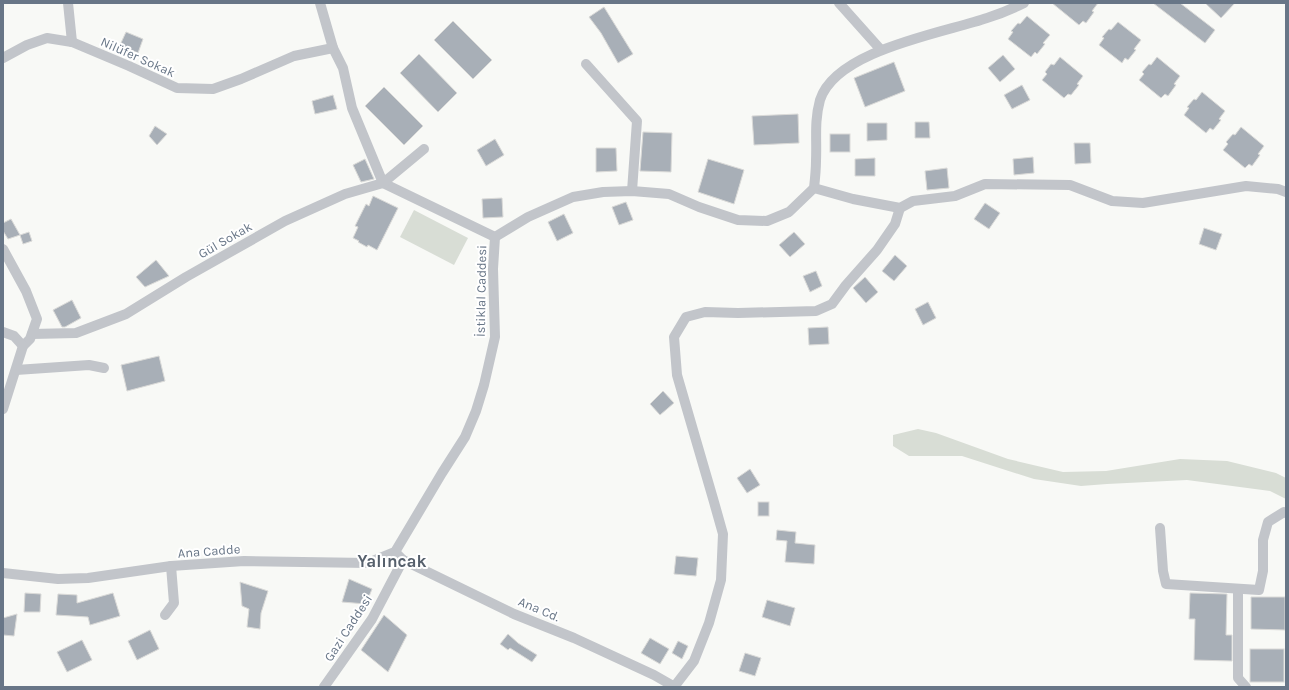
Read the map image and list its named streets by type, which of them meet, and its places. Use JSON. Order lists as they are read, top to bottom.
{
  "streets": {
    "street": [
      "Nilüfer Sokak",
      "Gül Sokak",
      "İstiklal Caddesi",
      "Ana Cadde",
      "Ana Cd.",
      "Gazi Caddesi"
    ]
  },
  "crossings": [
    ["İstiklal Caddesi", "Ana Cadde"],
    ["İstiklal Caddesi", "Ana Cd."],
    ["İstiklal Caddesi", "Gazi Caddesi"],
    ["Ana Cadde", "Ana Cd."],
    ["Ana Cadde", "Gazi Caddesi"],
    ["Ana Cd.", "Gazi Caddesi"]
  ],
  "districts": ["Yalıncak"]
}
